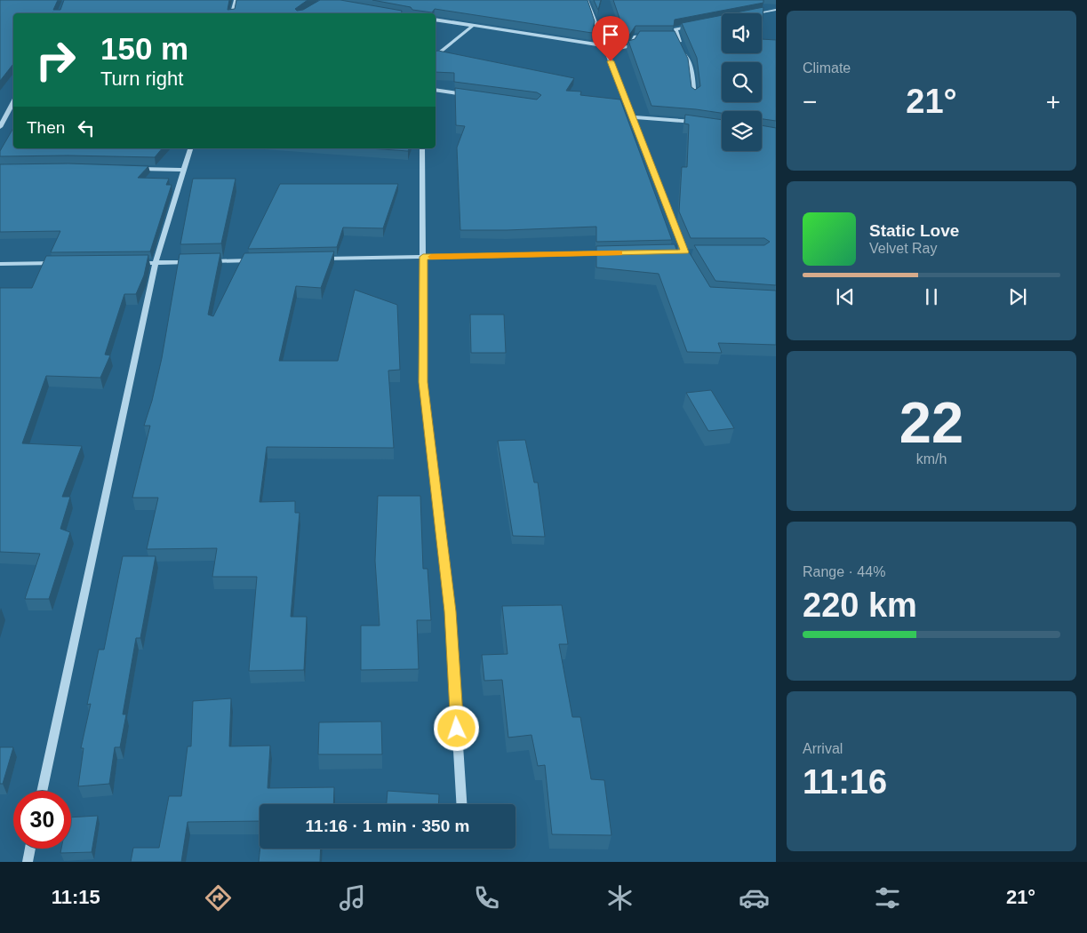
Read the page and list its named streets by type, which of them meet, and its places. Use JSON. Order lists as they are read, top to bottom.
{
  "page": {
    "tile": [
      "Climate",
      ["22", "km/h"],
      ["Range · 44%", "220 km"],
      ["Arrival", "11:16"]
    ],
    "turn": ["150 m", "Turn right"],
    "heat": ["−", "21°", "+"],
    "then": "Then",
    "song": ["Static Love", "Velvet Ray"],
    "limit": "30",
    "trip": "11:16 · 1 min · 350 m",
    "tabs": ["11:15", "21°"]
  }
}
